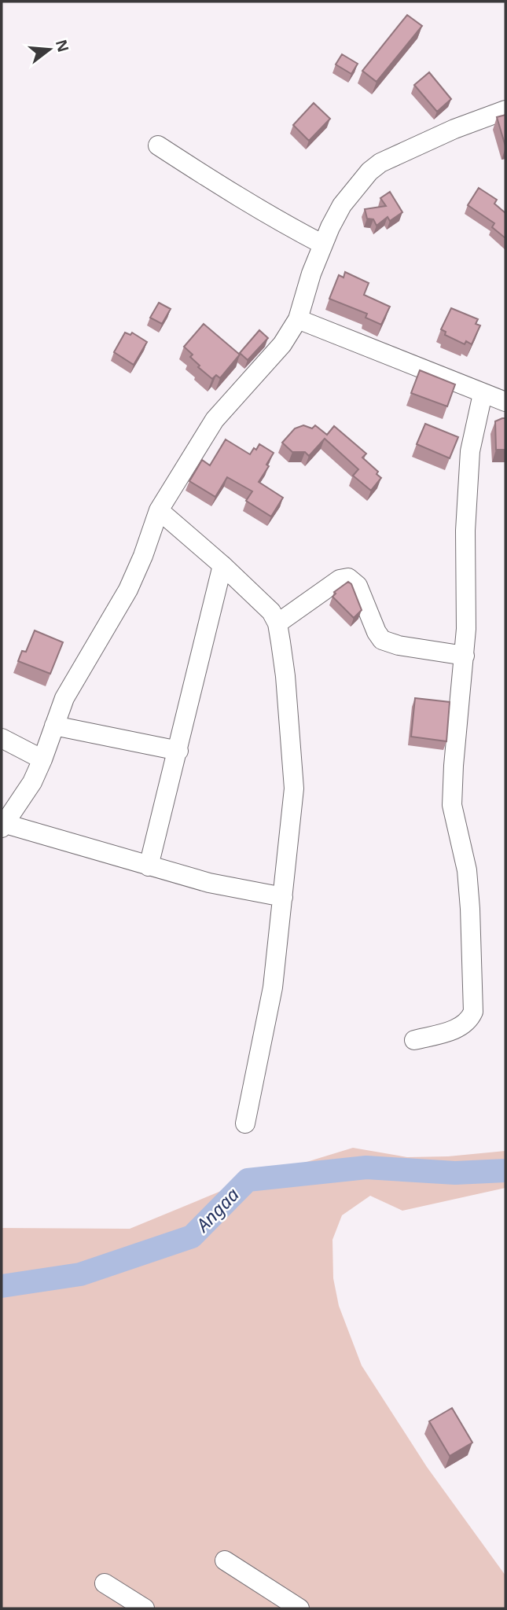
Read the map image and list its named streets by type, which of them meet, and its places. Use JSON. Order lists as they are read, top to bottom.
{
  "water": ["Angaa"],
  "north": "right"
}
